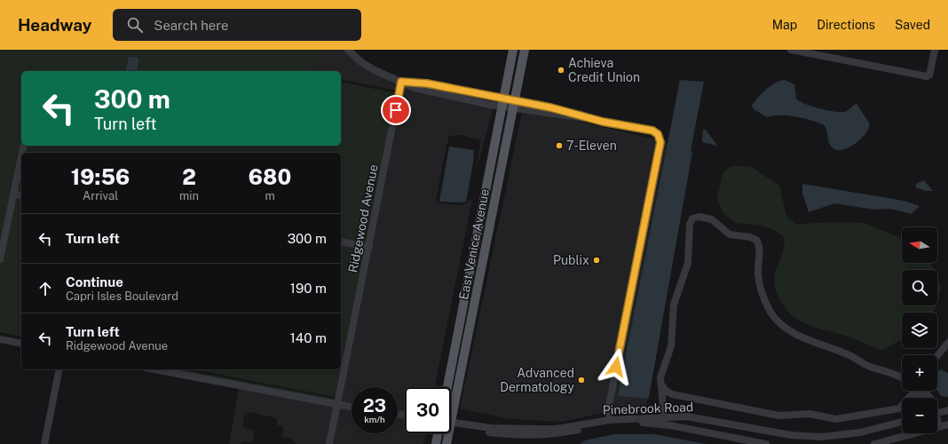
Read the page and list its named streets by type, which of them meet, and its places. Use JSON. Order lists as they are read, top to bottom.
{
  "streets": {
    "main road": ["East Venice Avenue"],
    "street": ["Ridgewood Avenue", "Pinebrook Road"]
  },
  "places": [
    "Achieva Credit Union",
    "7-Eleven",
    "Publix",
    "Advanced Dermatology"
  ],
  "north": "left",
  "page": {
    "header": "Headway",
    "search": "Search here",
    "nav": ["Map", "Directions", "Saved"],
    "turn": ["300 m", "Turn left"],
    "eta": [
      "19:56",
      "Arrival",
      "2",
      "min",
      "680",
      "m"
    ],
    "list": [
      {
        "name": "Turn left",
        "value": "300 m"
      },
      {
        "name": "Continue",
        "note": "Capri Isles Boulevard",
        "value": "190 m"
      },
      {
        "name": "Turn left",
        "note": "Ridgewood Avenue",
        "value": "140 m"
      }
    ],
    "map_buttons": ["+", "−"],
    "speed": "23 km/h",
    "limit": "30"
  }
}
